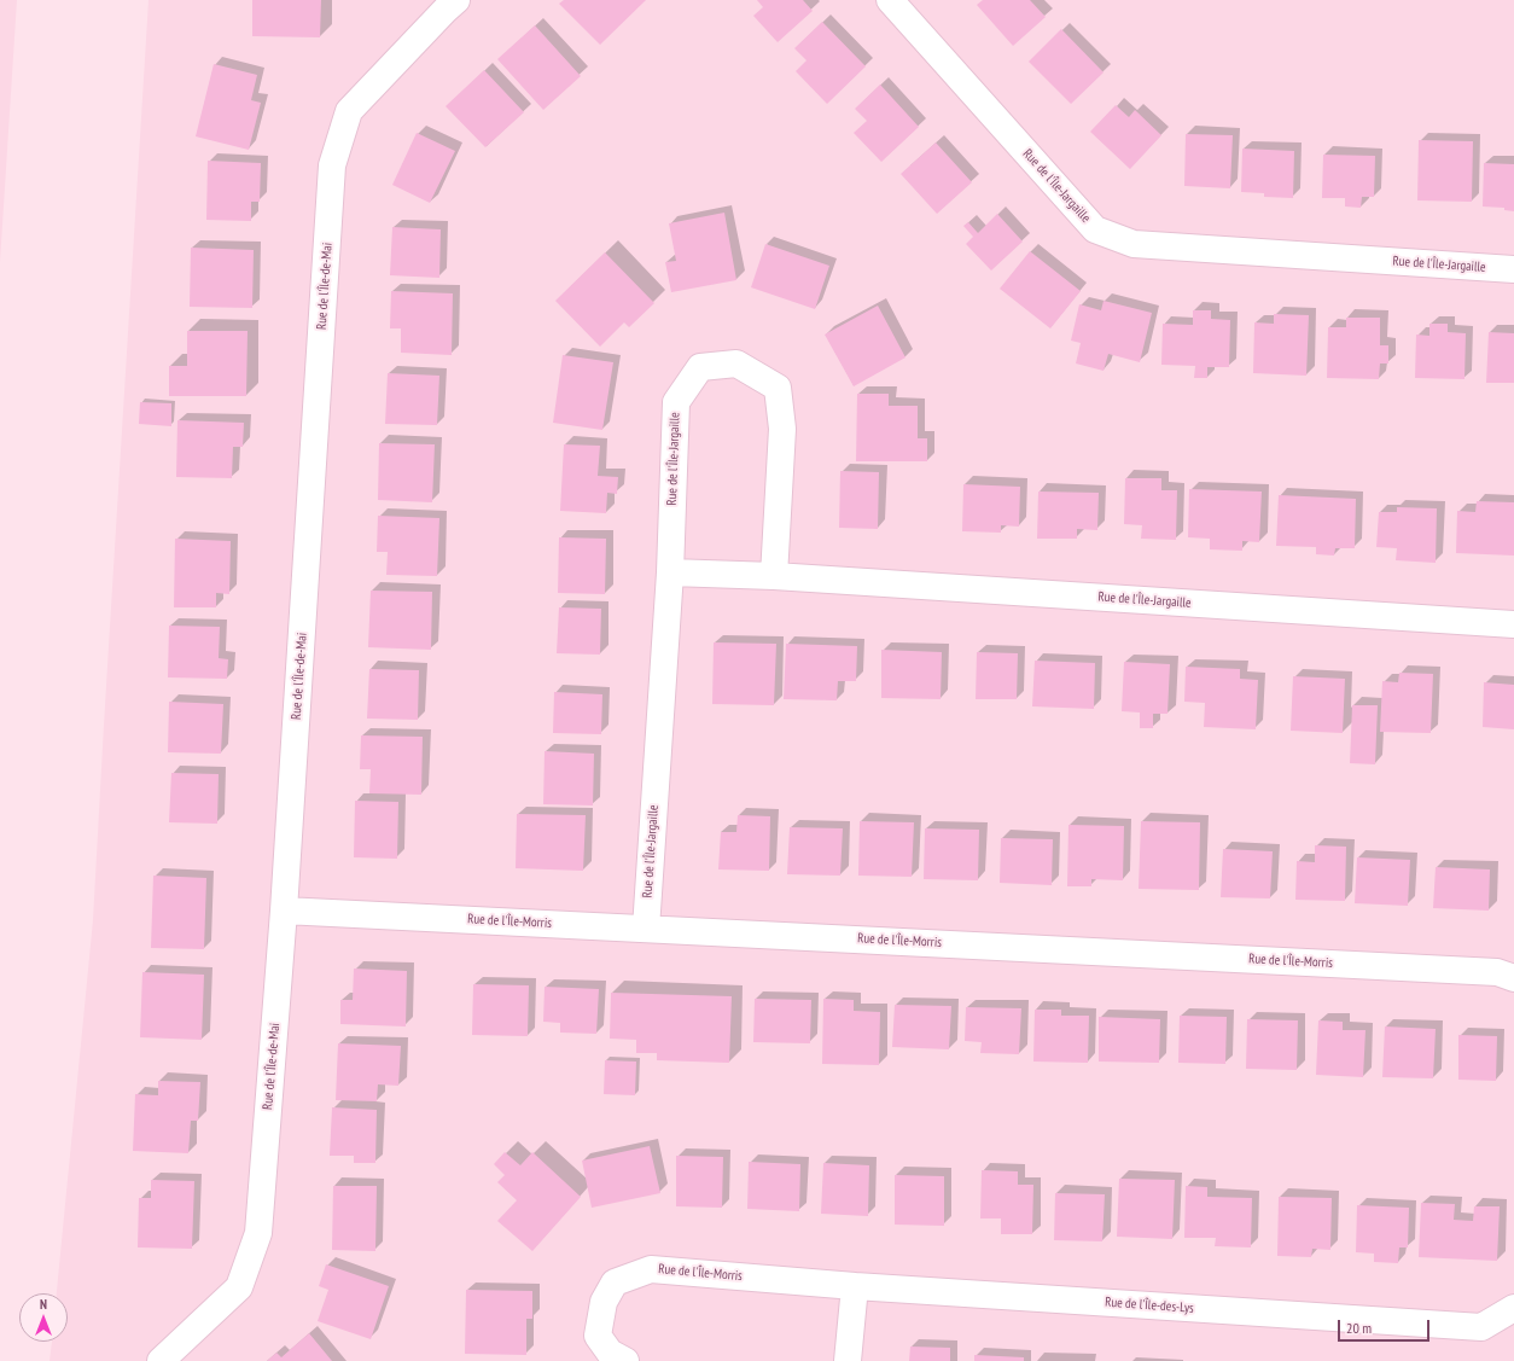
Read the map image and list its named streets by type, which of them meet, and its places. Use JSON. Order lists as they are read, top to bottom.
{
  "streets": {
    "street": [
      "Rue de l'Île-Jargaille",
      "Rue de l'Île-de-Mai",
      "Rue de l'Île-Morris",
      "Rue de l'Île-des-Lys"
    ]
  },
  "crossings": [
    ["Rue de l'Île-Jargaille", "Rue de l'Île-Morris"],
    ["Rue de l'Île-de-Mai", "Rue de l'Île-Morris"],
    ["Rue de l'Île-Morris", "Rue de l'Île-des-Lys"]
  ],
  "scale_bar": "20 m",
  "north": "top"
}
